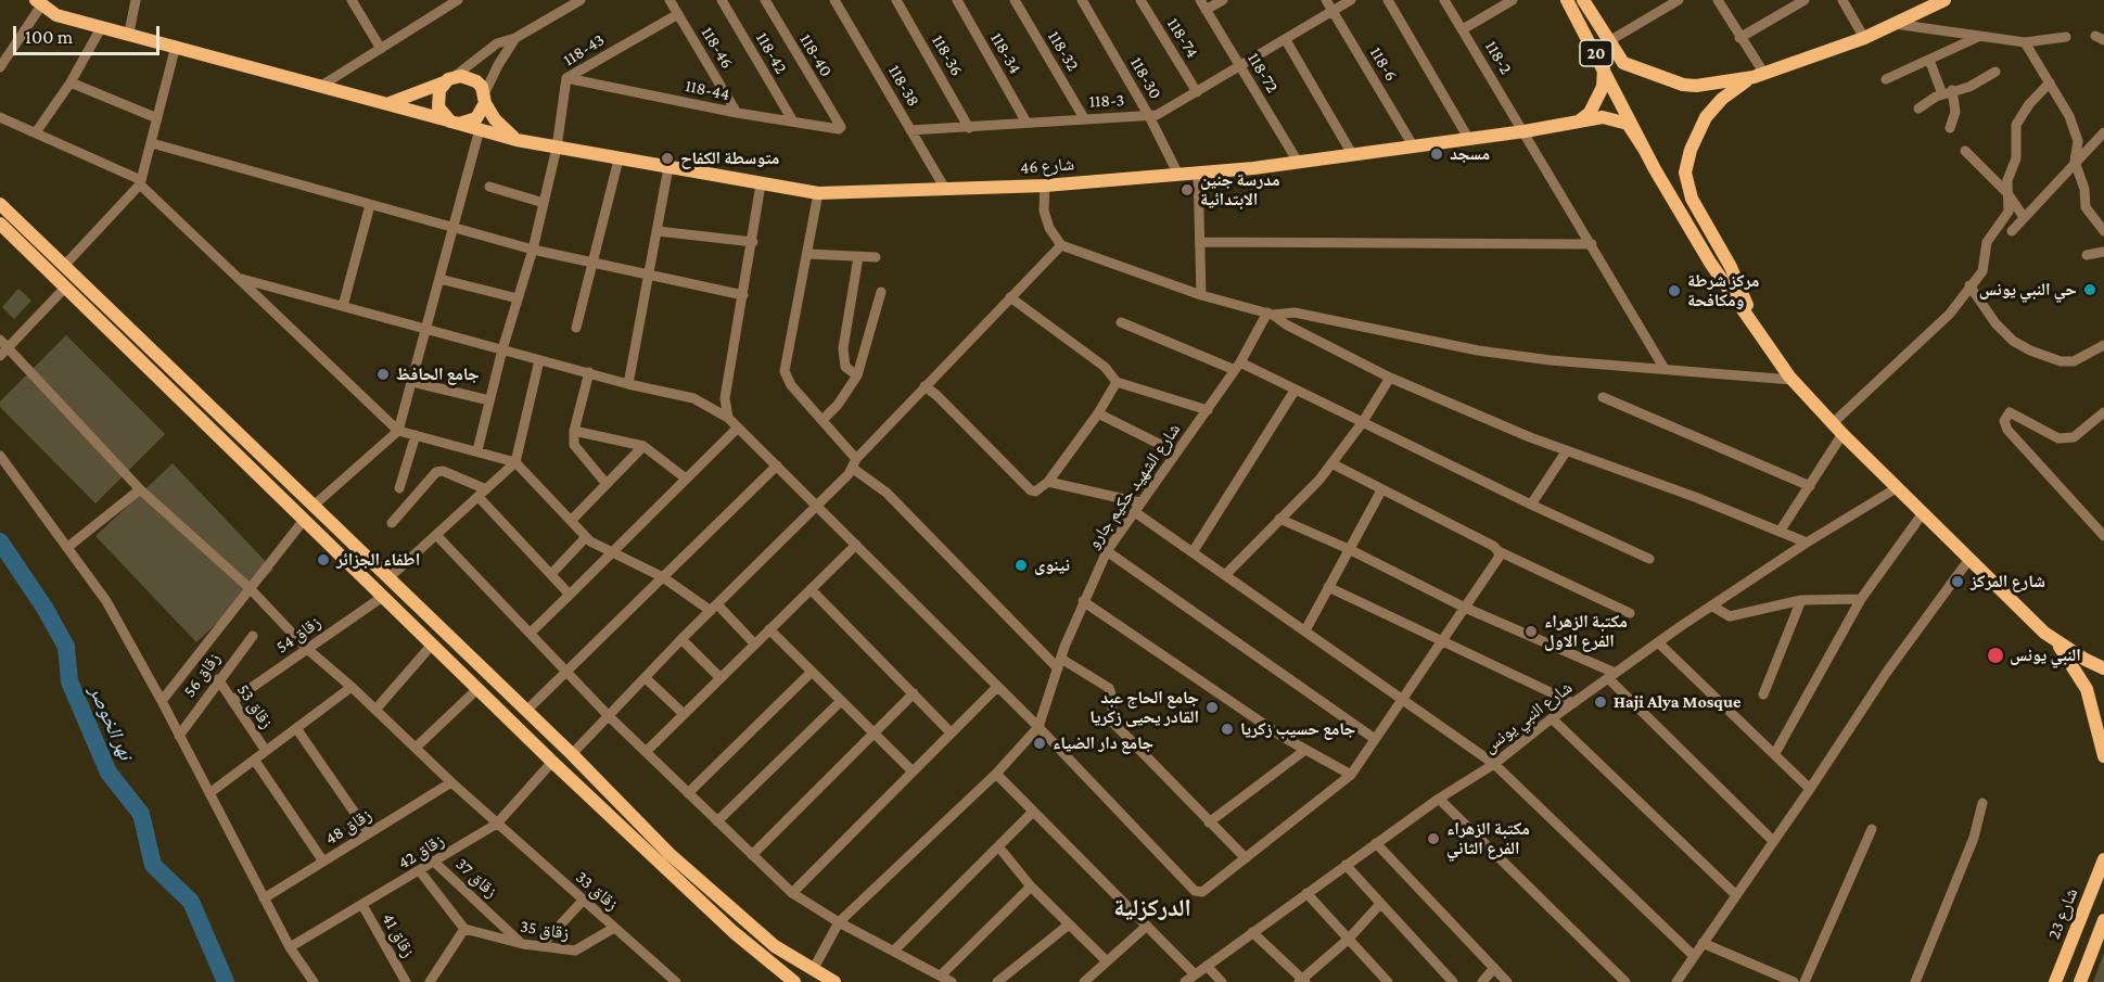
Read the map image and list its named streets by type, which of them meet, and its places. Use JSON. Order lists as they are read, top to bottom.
{
  "streets": {
    "main road": ["20", "شارع 46", "شارع 23"],
    "street": [
      "118-74",
      "118-46",
      "118-43",
      "118-32",
      "118-42",
      "118-34",
      "118-40",
      "118-36",
      "118-2",
      "118-6",
      "118-72",
      "118-30",
      "118-38",
      "118-44",
      "118-3",
      "شارع الشهيد حكيم جارو",
      "زقاق 54",
      "زقاق 56",
      "زقاق 53",
      "شارع النبي يونس",
      "زقاق 48",
      "زقاق 42",
      "زقاق 37",
      "زقاق 33",
      "زقاق 35",
      "زقاق 41"
    ]
  },
  "crossings": [
    ["118-74", "118-3"],
    ["118-46", "118-43"],
    ["118-46", "118-44"],
    ["118-43", "118-44"],
    ["118-43", "شارع 46"],
    ["118-32", "118-3"],
    ["118-42", "118-44"],
    ["118-34", "118-3"],
    ["20", "شارع 46"],
    ["118-40", "118-44"],
    ["118-36", "118-3"],
    ["118-2", "شارع 46"],
    ["118-6", "118-3"],
    ["118-6", "شارع 46"],
    ["118-72", "118-3"],
    ["118-72", "شارع 46"],
    ["118-30", "118-3"],
    ["118-30", "شارع 46"],
    ["118-38", "118-3"],
    ["118-38", "شارع 46"],
    ["زقاق 54", "زقاق 53"],
    ["زقاق 54", "زقاق 33"],
    ["زقاق 56", "زقاق 53"],
    ["زقاق 48", "زقاق 33"],
    ["زقاق 42", "زقاق 37"],
    ["زقاق 42", "زقاق 33"],
    ["زقاق 42", "زقاق 41"],
    ["زقاق 37", "زقاق 35"],
    ["زقاق 33", "زقاق 35"]
  ],
  "districts": ["الدركزلية"],
  "water": ["نهر الخوصر"],
  "places": [
    "مسجد",
    "متوسطة الكفاح",
    "مدرسة جنين الابتدائية",
    "حي النبي يونس",
    "مركز شرطة ومكافحة",
    "جامع الحافظ",
    "اطفاء الجزائر",
    "نينوى",
    "شارع المركز",
    "مكتبة الزهراء الفرع الاول",
    "النبي يونس",
    "Haji Alya Mosque",
    "جامع الحاج عبد القادر يحيى زكريا",
    "جامع حسيب زكريا",
    "جامع دار الضياء",
    "مكتبة الزهراء الفرع الثاني"
  ],
  "scale_bar": "100 m"
}
